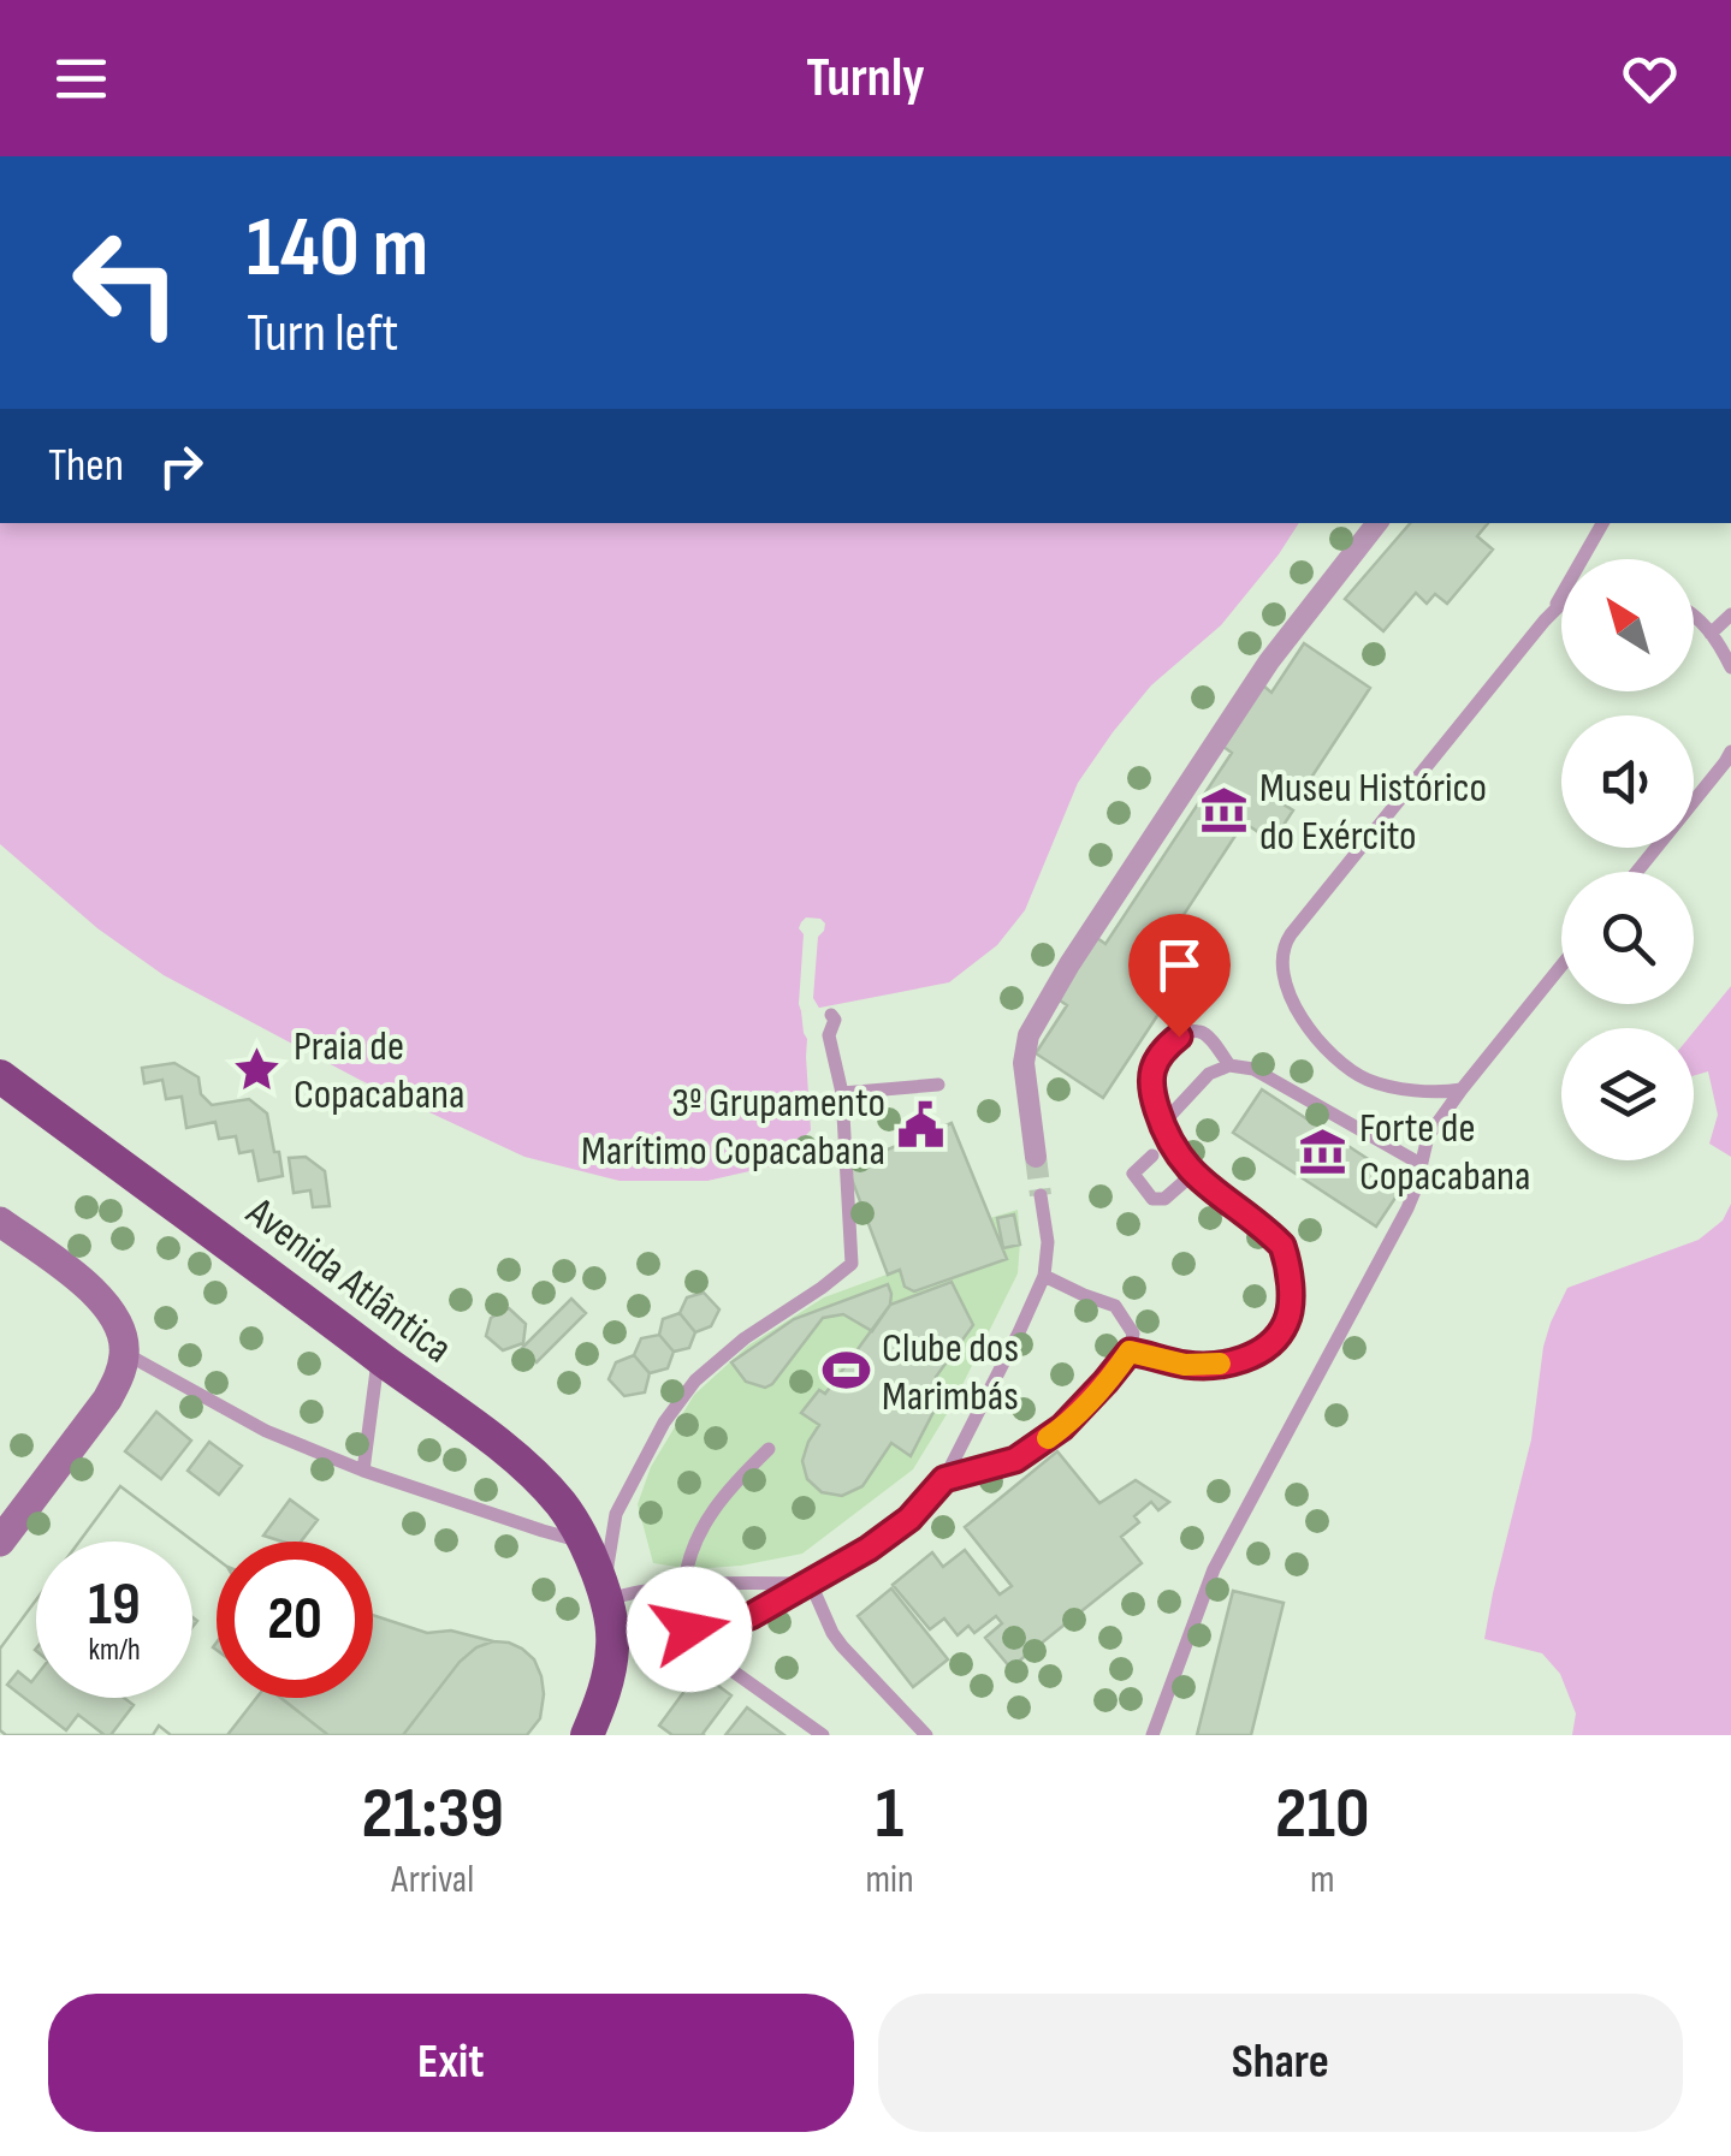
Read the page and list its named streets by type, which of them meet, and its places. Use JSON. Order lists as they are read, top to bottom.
{
  "streets": {
    "highway": ["Avenida Atlântica"]
  },
  "places": {
    "museum": ["Museu Histórico do Exército", "Forte de Copacabana"],
    "place": ["Praia de Copacabana"],
    "public building": ["3º Grupamento Marítimo Copacabana"],
    "sports": ["Clube dos Marimbás"]
  },
  "north": "top left",
  "page": {
    "header": "Turnly",
    "turn": ["140 m", "Turn left"],
    "then": "Then",
    "speed": "19 km/h",
    "limit": "20",
    "eta": [
      "21:39",
      "Arrival",
      "1",
      "min",
      "210",
      "m"
    ],
    "buttons": ["Exit", "Share"]
  }
}
